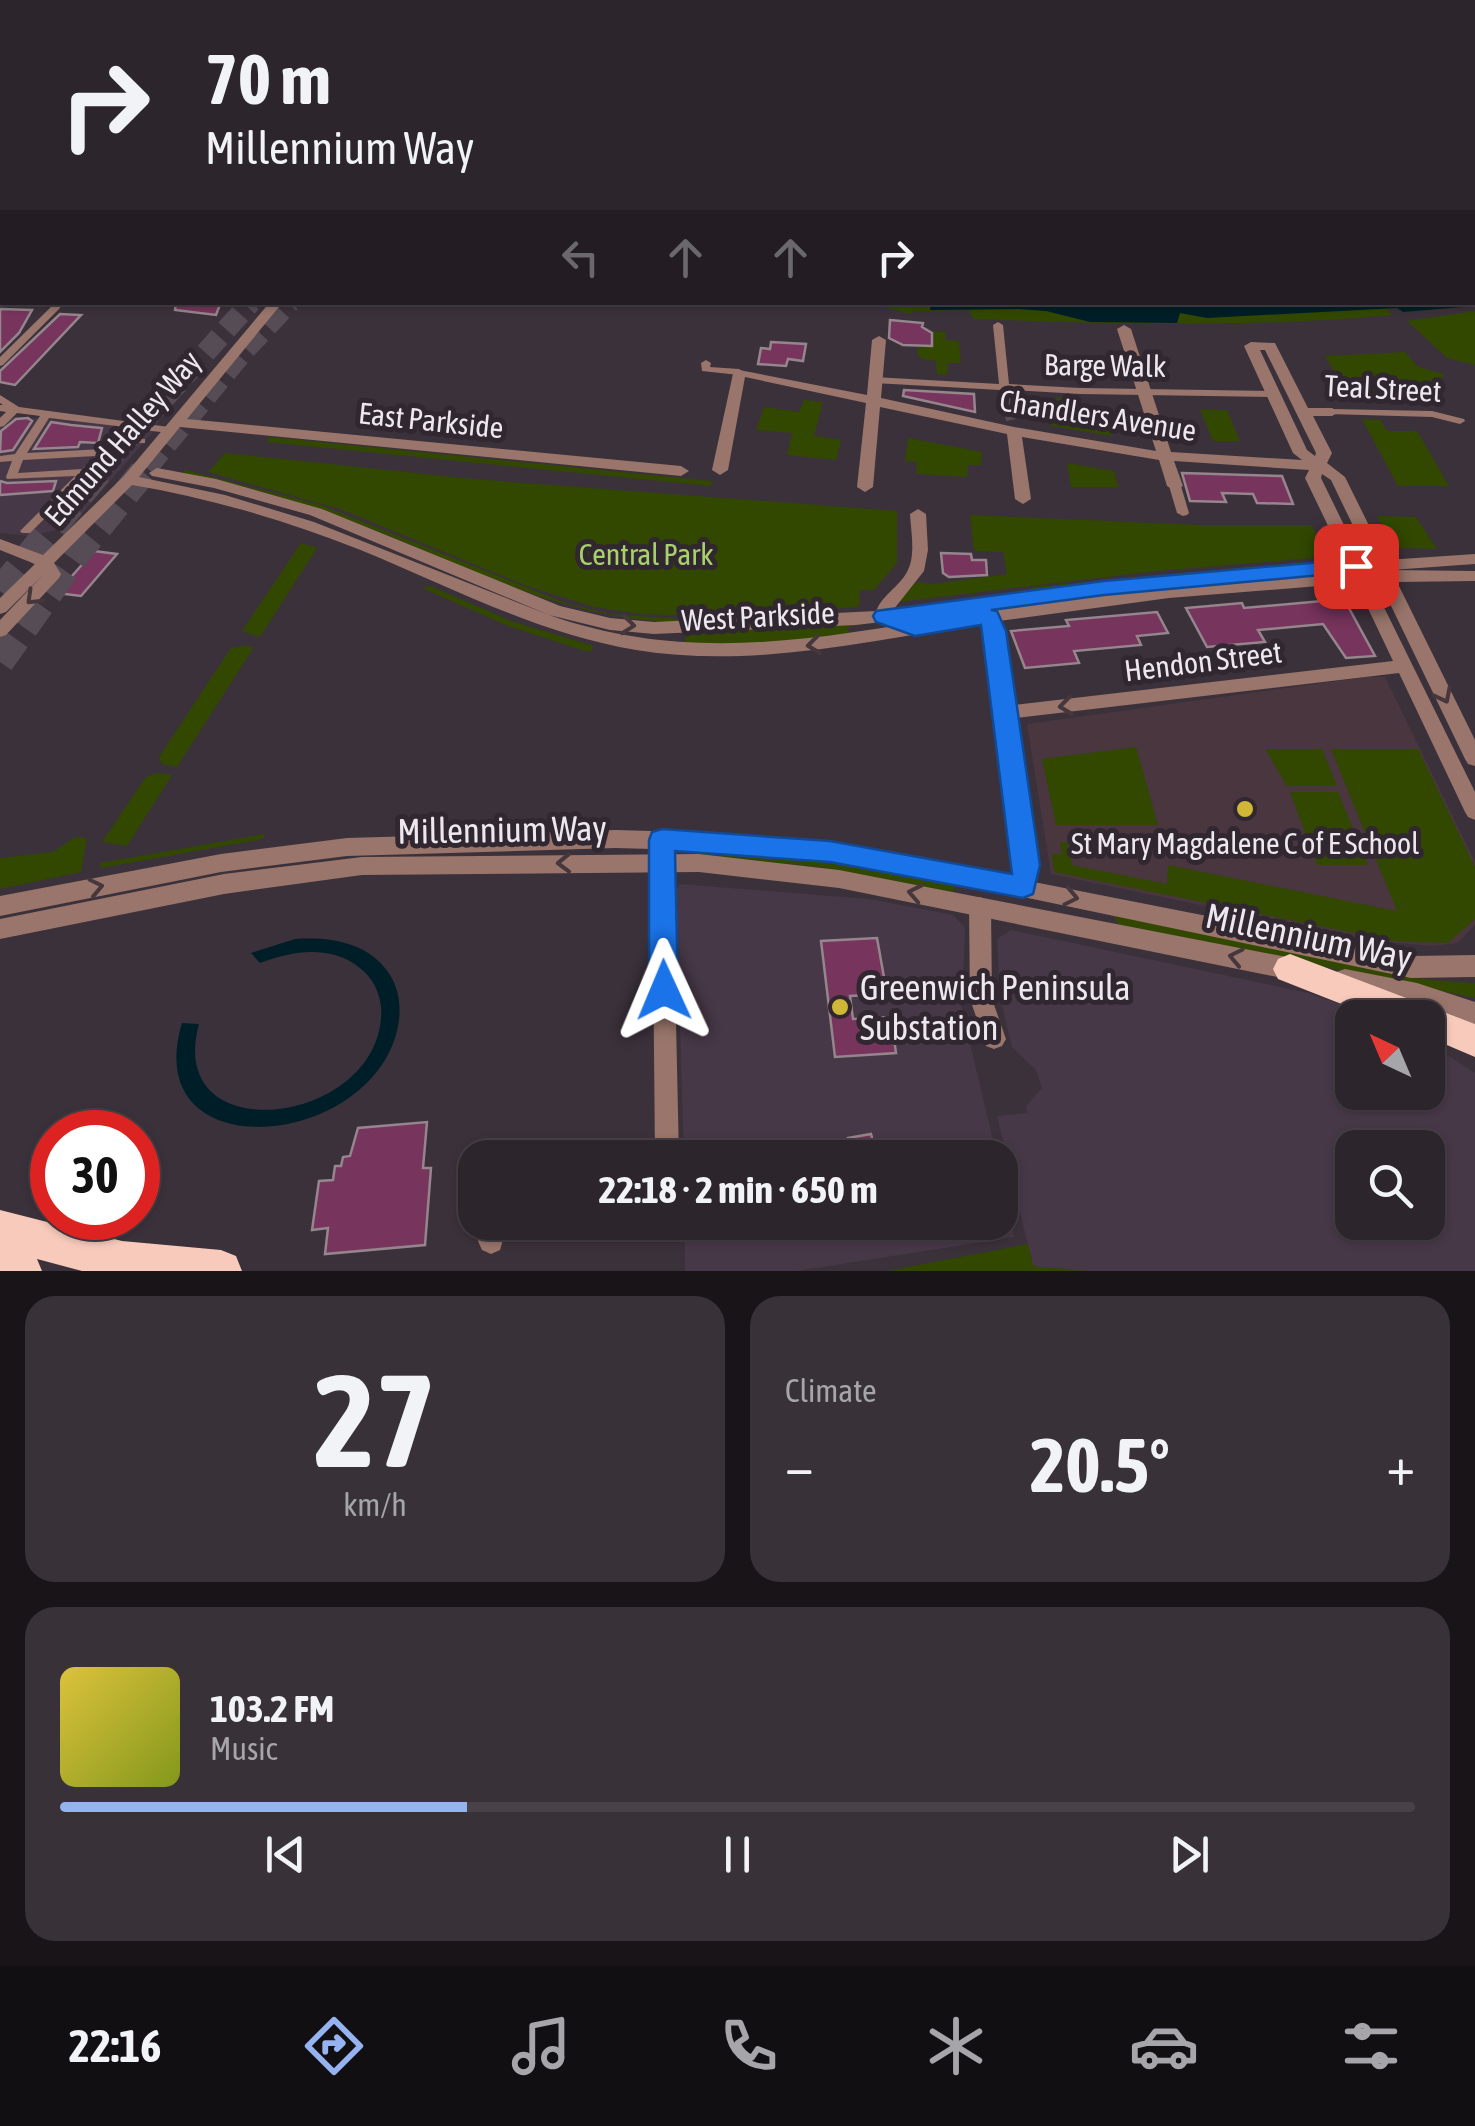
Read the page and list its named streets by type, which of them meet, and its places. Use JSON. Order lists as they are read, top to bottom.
{
  "streets": {
    "street": [
      "Barge Walk",
      "Teal Street",
      "Chandlers Avenue",
      "East Parkside",
      "Edmund Halley Way",
      "West Parkside",
      "Hendon Street",
      "Millennium Way"
    ]
  },
  "crossings": [
    ["East Parkside", "Edmund Halley Way"],
    ["Edmund Halley Way", "West Parkside"]
  ],
  "one_way": ["Hendon Street"],
  "parks": ["Central Park"],
  "places": ["St Mary Magdalene C of E School", "Greenwich Peninsula Substation"],
  "north": "top left",
  "page": {
    "turn": ["70 m", "Millennium Way"],
    "limit": "30",
    "trip": "22:18 · 2 min · 650 m",
    "tile": [
      ["27", "km/h"],
      "Climate"
    ],
    "heat": ["−", "20.5°", "+"],
    "song": ["103.2 FM", "Music"],
    "tabs": "22:16"
  }
}
